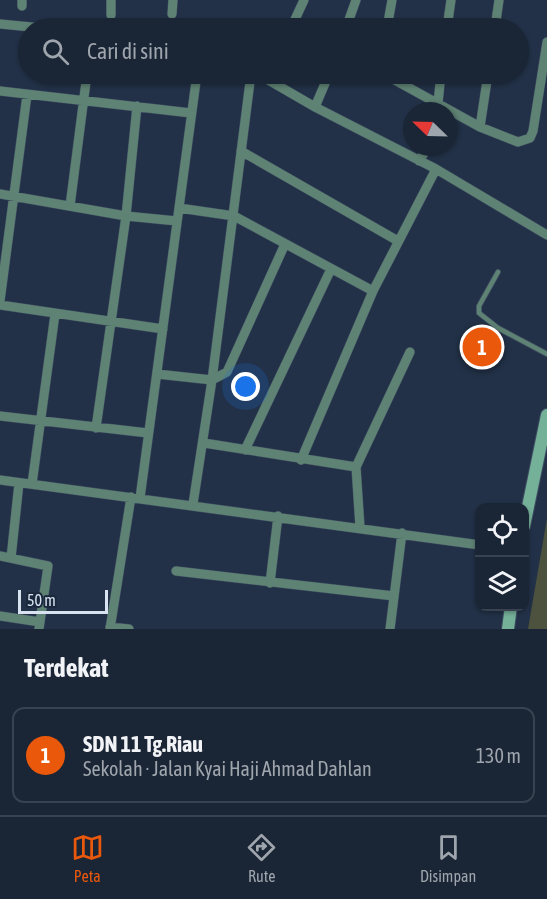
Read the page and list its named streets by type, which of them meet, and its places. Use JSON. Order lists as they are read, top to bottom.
{
  "scale_bar": "50 m",
  "north": "top left",
  "page": {
    "search": "Cari di sini",
    "pins": "1",
    "scale": "50 m",
    "heading": "Terdekat",
    "list": [
      {
        "mark": "1",
        "name": "SDN 11 Tg.Riau",
        "note": "Sekolah · Jalan Kyai Haji Ahmad Dahlan",
        "value": "130 m"
      }
    ],
    "nav": ["Peta", "Rute", "Disimpan"]
  }
}
